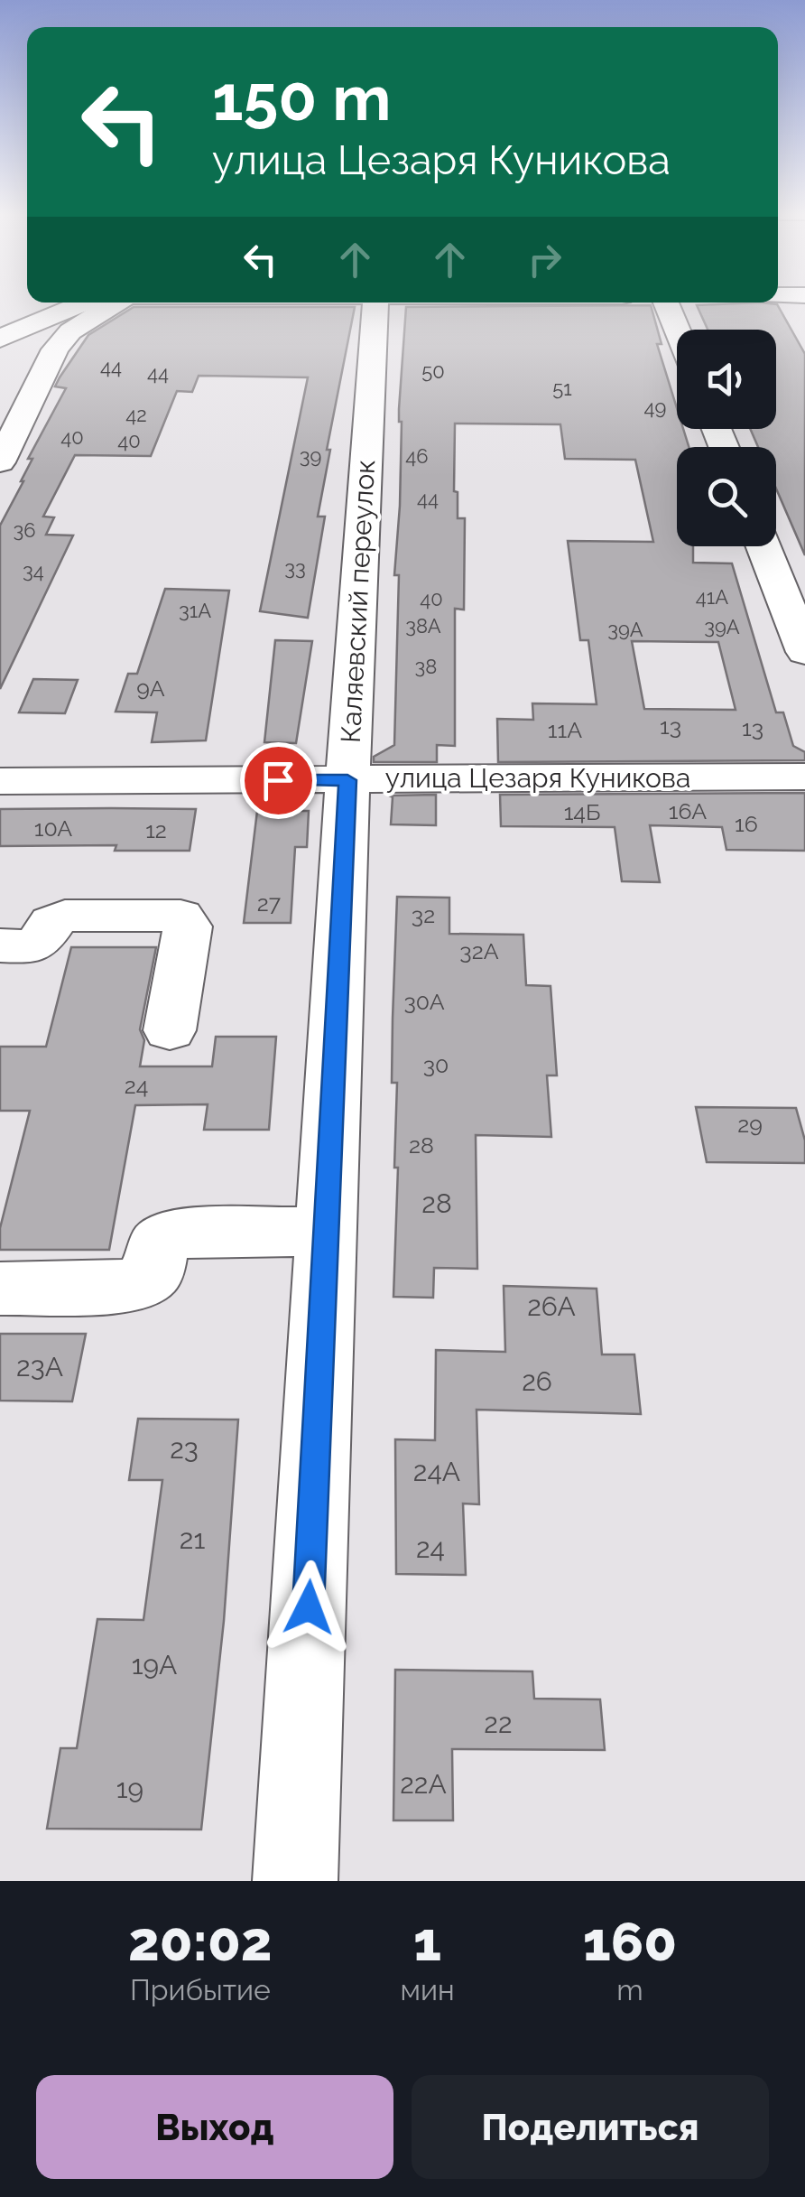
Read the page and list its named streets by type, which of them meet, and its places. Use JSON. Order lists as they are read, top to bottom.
{
  "streets": {
    "street": ["Каляевский переулок", "улица Цезаря Куникова"]
  },
  "crossings": [
    ["Каляевский переулок", "улица Цезаря Куникова"]
  ],
  "house_numbers": [
    "44",
    "50",
    "44",
    "51",
    "49",
    "42",
    "40",
    "40",
    "39",
    "46",
    "44",
    "36",
    "33",
    "34",
    "41А",
    "40",
    "31А",
    "38А",
    "39А",
    "39А",
    "38",
    "9А",
    "13",
    "13",
    "11А",
    "16А",
    "14Б",
    "16",
    "10А",
    "12",
    "27",
    "32",
    "32А",
    "30А",
    "30",
    "24",
    "29",
    "28",
    "28",
    "26А",
    "23А",
    "26",
    "23",
    "24А",
    "21",
    "24",
    "19А",
    "22",
    "22А",
    "19"
  ],
  "page": {
    "turn": ["150 m", "улица Цезаря Куникова"],
    "eta": [
      "20:02",
      "Прибытие",
      "1",
      "мин",
      "160",
      "m"
    ],
    "buttons": ["Выход", "Поделиться"]
  }
}
